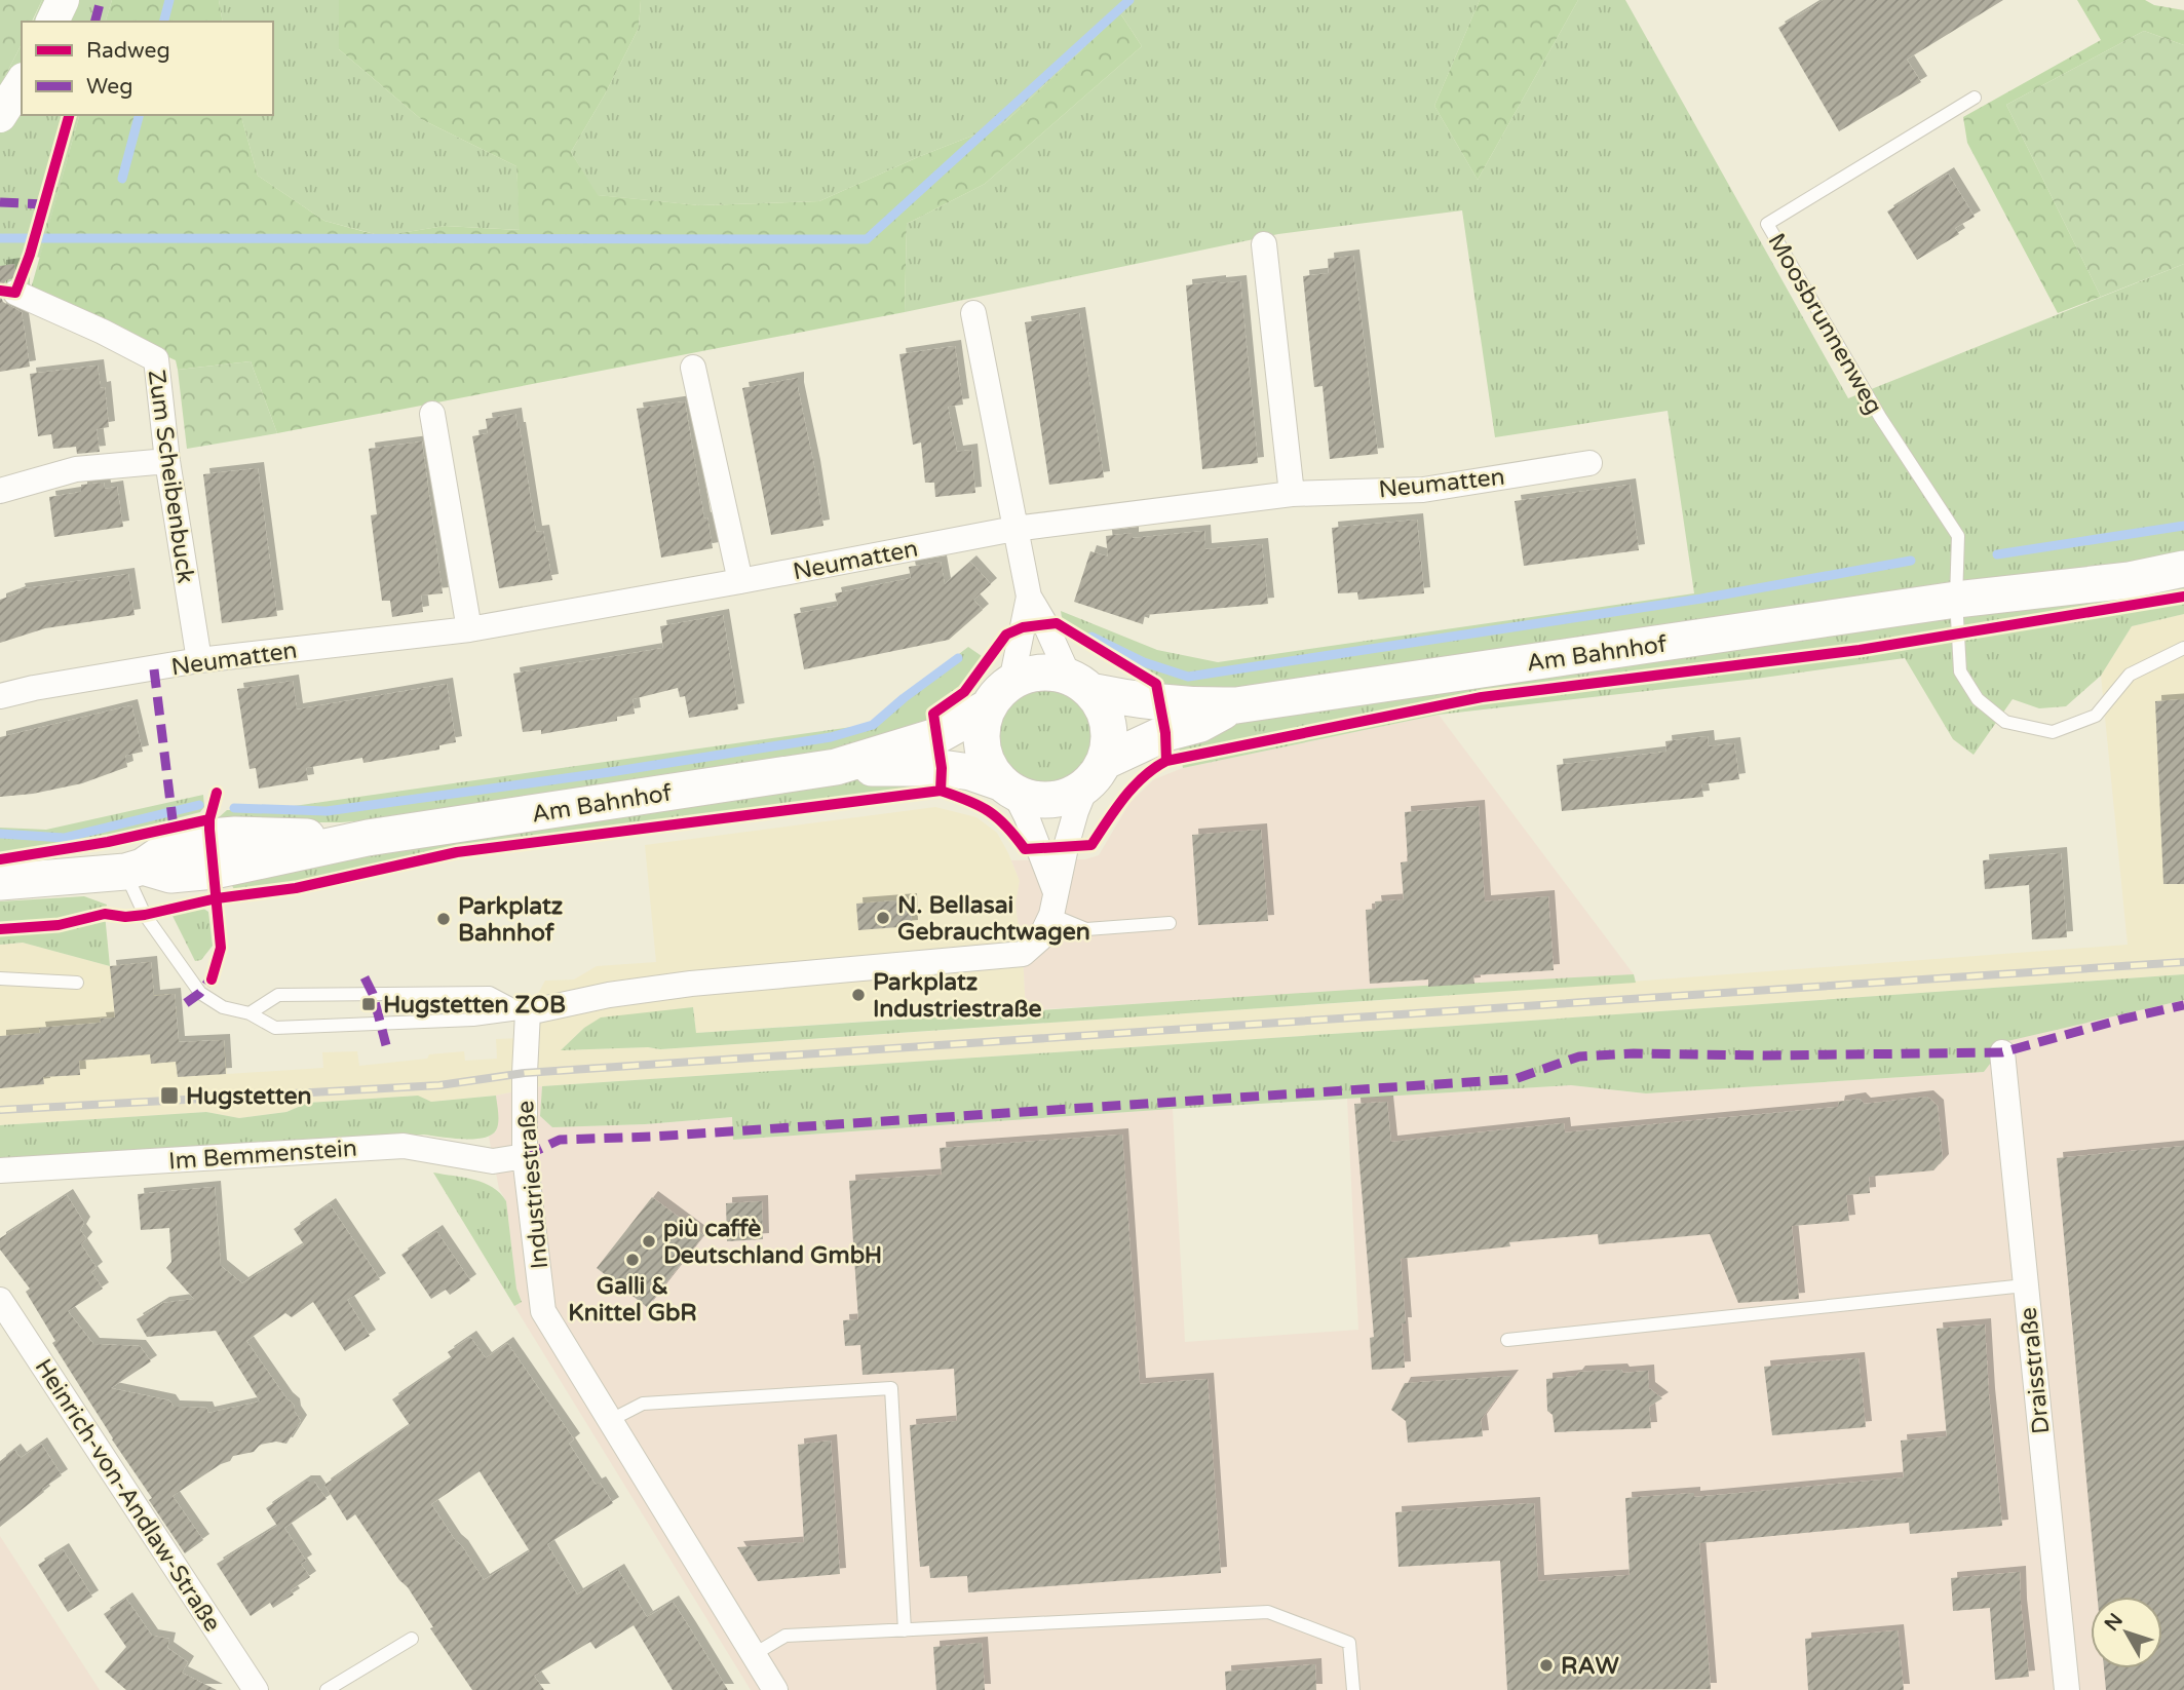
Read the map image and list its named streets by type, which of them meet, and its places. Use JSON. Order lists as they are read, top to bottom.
{
  "streets": {
    "main road": ["Am Bahnhof"],
    "street": [
      "Zum Scheibenbuck",
      "Neumatten",
      "Im Bemmenstein",
      "Industriestraße",
      "Draisstraße",
      "Heinrich-von-Andlaw-Straße"
    ],
    "lane": ["Moosbrunnenweg"]
  },
  "crossings": [
    ["Moosbrunnenweg", "Am Bahnhof"],
    ["Zum Scheibenbuck", "Neumatten"],
    ["Im Bemmenstein", "Industriestraße"]
  ],
  "places": {
    "other": [
      "N. Bellasai Gebrauchtwagen",
      "Parkplatz Bahnhof",
      "Parkplatz Industriestraße",
      "più caffè Deutschland GmbH",
      "Galli & Knittel GbR",
      "RAW"
    ],
    "transit": ["Hugstetten ZOB", "Hugstetten"]
  },
  "legend": ["Radweg", "Weg"],
  "north": "top left"
}
